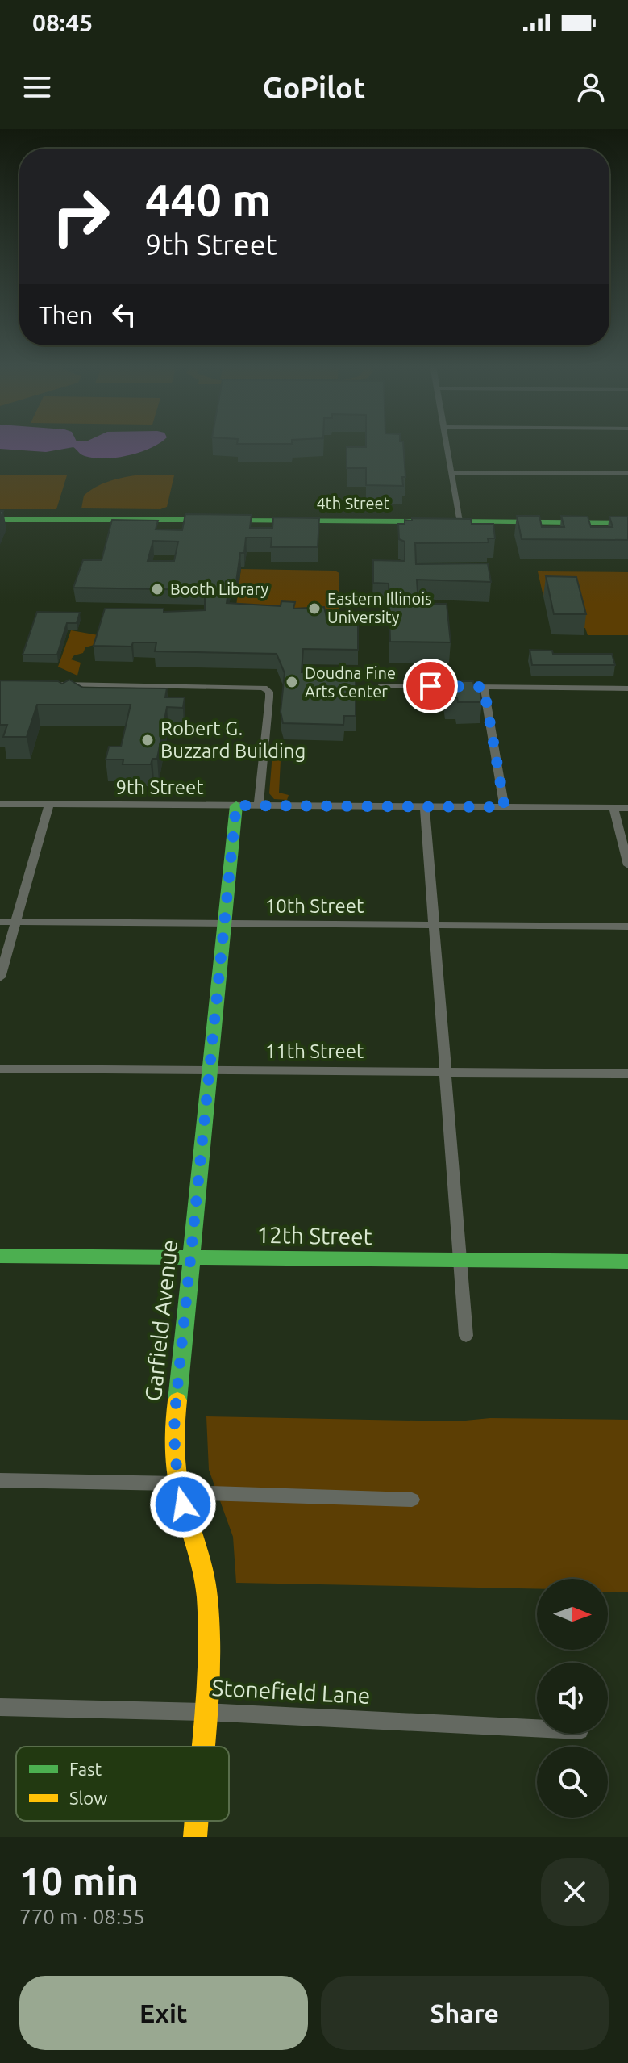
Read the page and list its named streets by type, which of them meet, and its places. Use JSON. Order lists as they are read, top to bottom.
{
  "streets": {
    "street": [
      "4th Street",
      "9th Street",
      "10th Street",
      "11th Street",
      "12th Street",
      "Garfield Avenue",
      "Stonefield Lane"
    ]
  },
  "crossings": [
    ["9th Street", "Garfield Avenue"],
    ["10th Street", "Garfield Avenue"],
    ["11th Street", "Garfield Avenue"],
    ["12th Street", "Garfield Avenue"],
    ["Garfield Avenue", "Stonefield Lane"]
  ],
  "places": [
    "Booth Library",
    "Eastern Illinois University",
    "Doudna Fine Arts Center",
    "Robert G. Buzzard Building"
  ],
  "legend": ["Fast", "Slow"],
  "north": "right",
  "page": {
    "status": "08:45",
    "header": "GoPilot",
    "turn": ["440 m", "9th Street"],
    "then": "Then",
    "heading": ["10 min", "770 m · 08:55"],
    "buttons": ["Exit", "Share"]
  }
}
